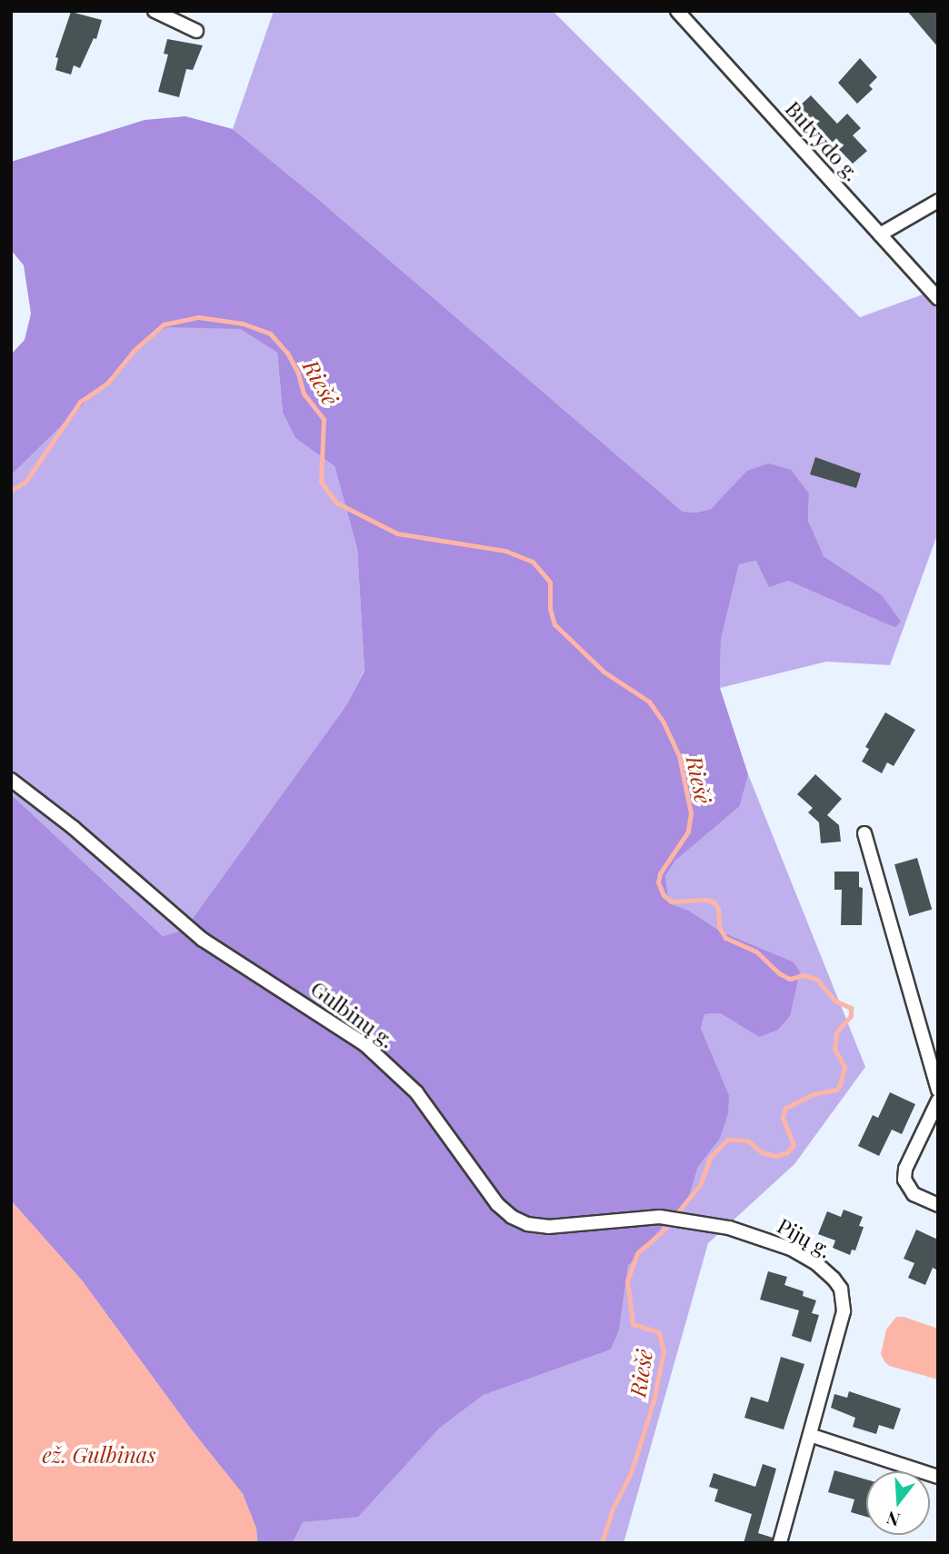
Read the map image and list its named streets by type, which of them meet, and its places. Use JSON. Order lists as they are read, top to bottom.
{
  "streets": {
    "street": ["Butvydo g.", "Gulbinų g.", "Pijų g."]
  },
  "crossings": [
    ["Gulbinų g.", "Pijų g."]
  ],
  "water": ["Riešė", "ež. Gulbinas"],
  "north": "bottom"
}
